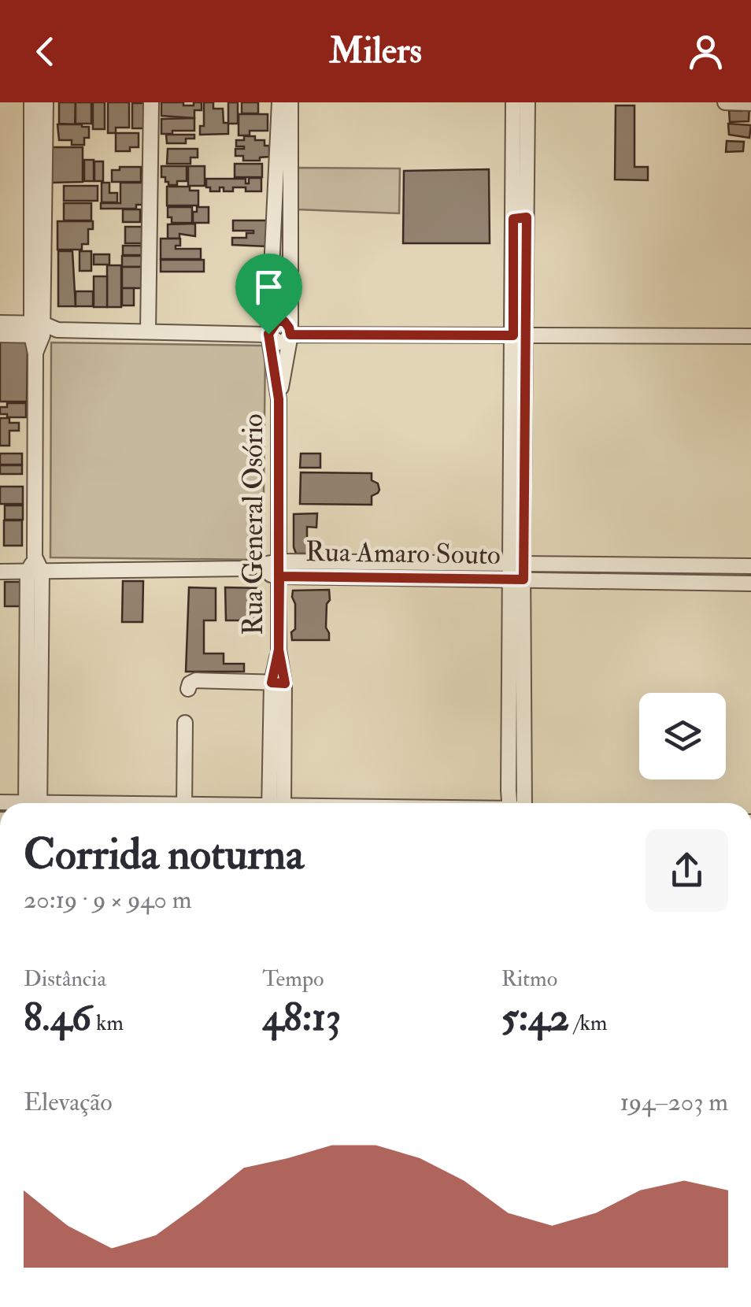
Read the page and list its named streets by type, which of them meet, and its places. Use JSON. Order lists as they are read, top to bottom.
{
  "streets": {
    "street": ["Rua General Osório", "Rua Amaro Souto"]
  },
  "crossings": [
    ["Rua General Osório", "Rua Amaro Souto"]
  ],
  "page": {
    "header": "Milers",
    "heading": ["Corrida noturna", "20:19 · 9 × 940 m"],
    "stats": [
      ["Distância", "8.46 km"],
      ["Tempo", "48:13"],
      ["Ritmo", "5:42 /km"]
    ],
    "chart": ["Elevação", "194–203 m"]
  }
}
